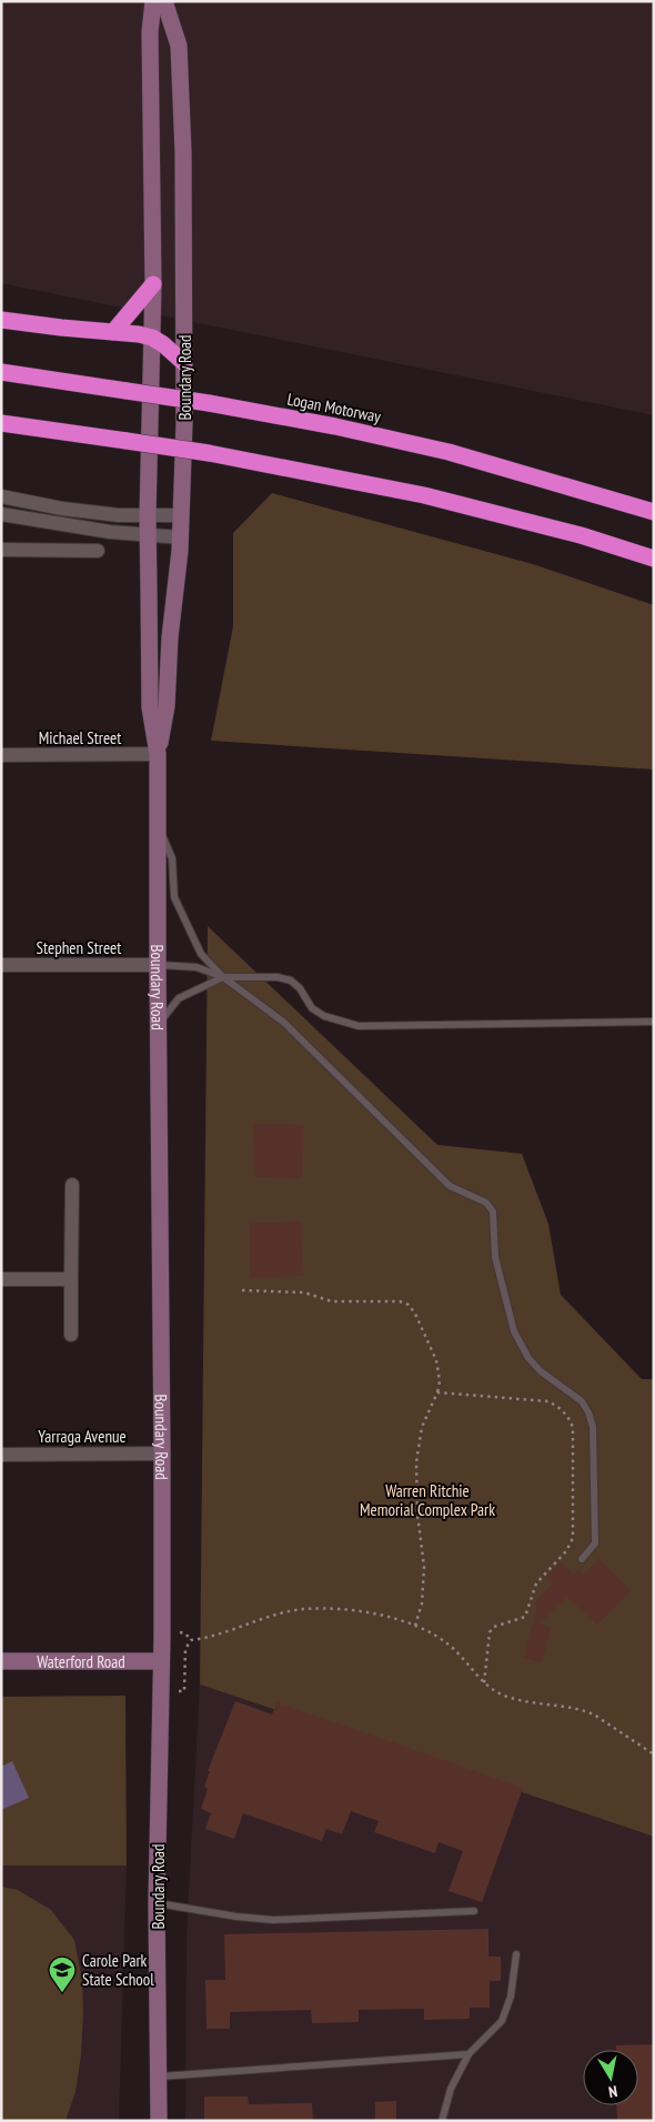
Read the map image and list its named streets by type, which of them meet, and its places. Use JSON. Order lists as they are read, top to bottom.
{
  "streets": {
    "highway": ["Logan Motorway"],
    "main road": ["Boundary Road", "Waterford Road"],
    "street": ["Michael Street", "Stephen Street", "Yarraga Avenue"]
  },
  "crossings": [
    ["Boundary Road", "Michael Street"],
    ["Boundary Road", "Stephen Street"],
    ["Boundary Road", "Yarraga Avenue"],
    ["Boundary Road", "Waterford Road"]
  ],
  "parks": ["Warren Ritchie Memorial Complex Park"],
  "places": {
    "school or university": ["Carole Park State School"]
  },
  "north": "bottom"
}
